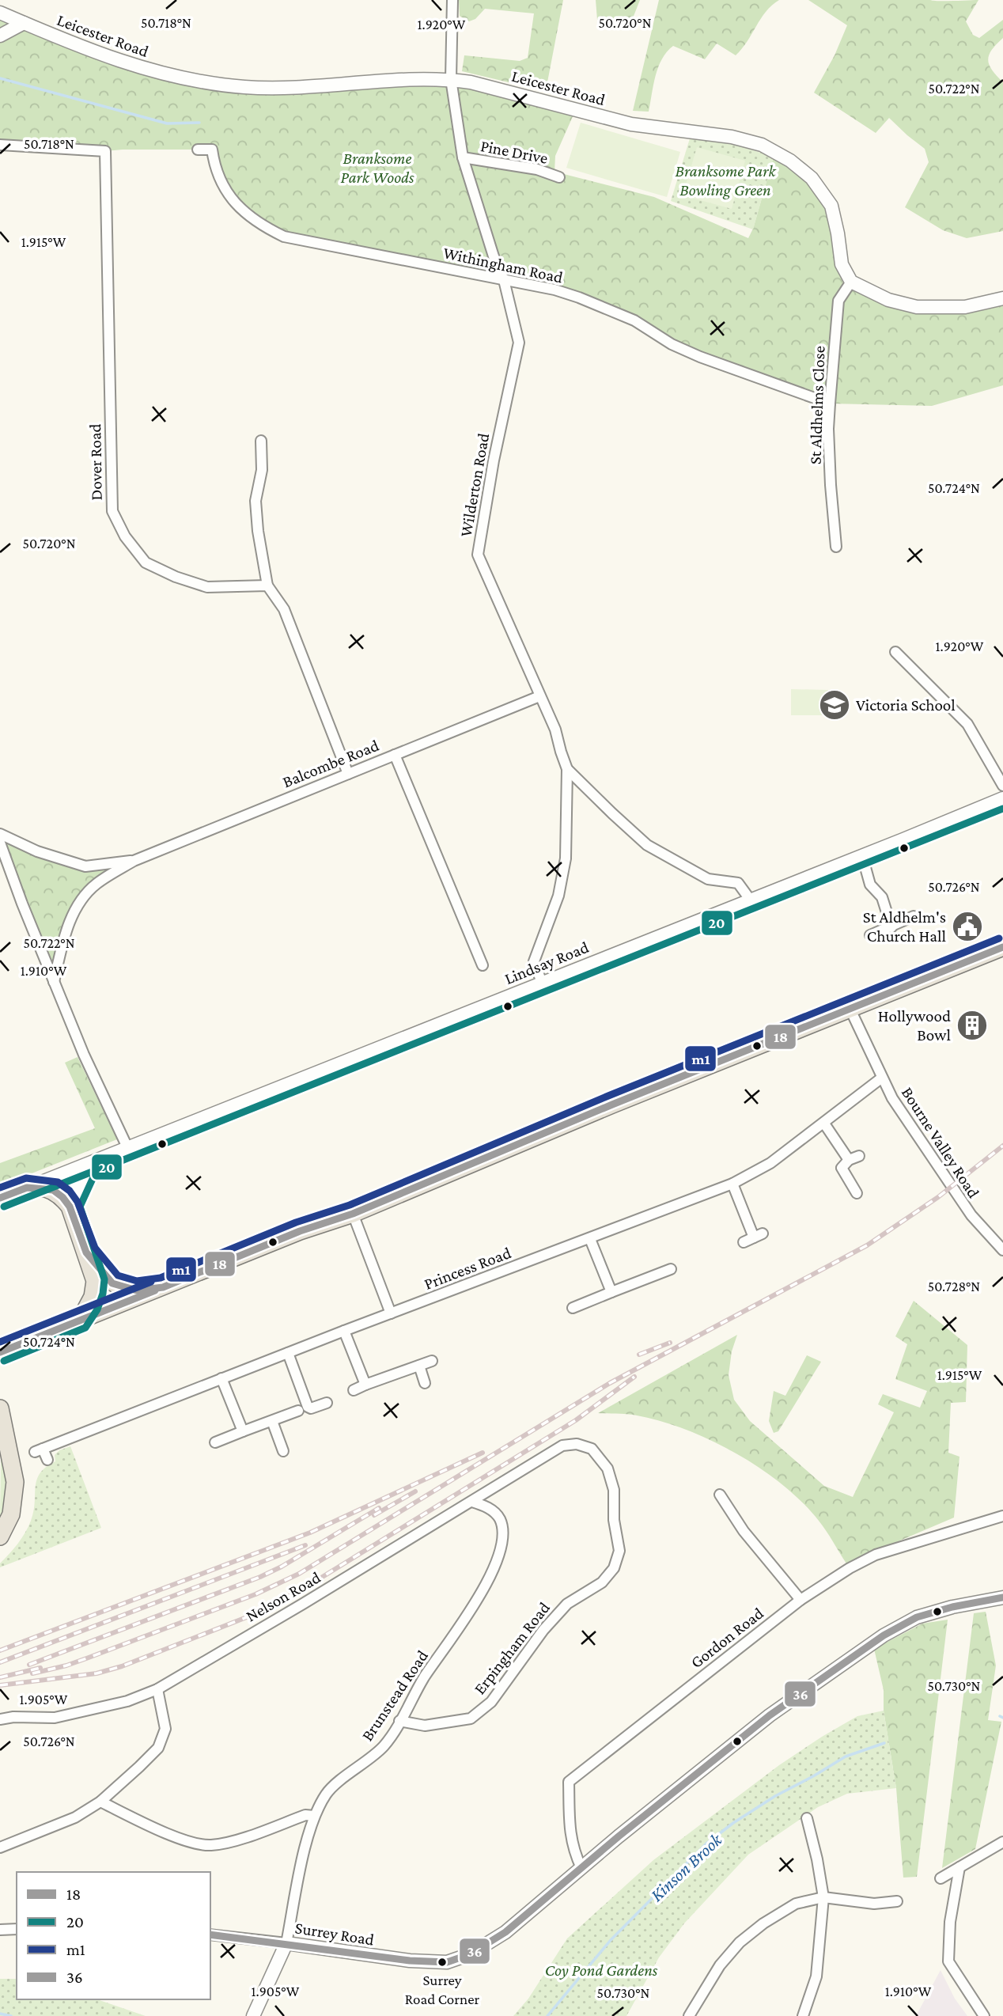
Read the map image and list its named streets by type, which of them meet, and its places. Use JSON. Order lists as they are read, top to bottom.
{
  "streets": {
    "street": [
      "Leicester Road",
      "Pine Drive",
      "Withingham Road",
      "St Aldhelms Close",
      "Dover Road",
      "Wilderton Road",
      "Balcombe Road",
      "Lindsay Road",
      "Bourne Valley Road",
      "Princess Road",
      "Nelson Road",
      "Gordon Road",
      "Erpingham Road",
      "Brunstead Road",
      "Surrey Road"
    ]
  },
  "crossings": [
    ["Leicester Road", "St Aldhelms Close"],
    ["Leicester Road", "Wilderton Road"],
    ["Pine Drive", "Wilderton Road"],
    ["Withingham Road", "St Aldhelms Close"],
    ["Withingham Road", "Wilderton Road"],
    ["Wilderton Road", "Balcombe Road"],
    ["Wilderton Road", "Lindsay Road"],
    ["Bourne Valley Road", "Princess Road"],
    ["Nelson Road", "Erpingham Road"],
    ["Nelson Road", "Brunstead Road"],
    ["Gordon Road", "Surrey Road"],
    ["Erpingham Road", "Brunstead Road"],
    ["Brunstead Road", "Surrey Road"]
  ],
  "water": ["Kinson Brook"],
  "parks": ["Branksome Park Woods", "Branksome Park Bowling Green", "Coy Pond Gardens"],
  "places": {
    "school or university": ["Victoria School"],
    "public building": ["St Aldhelm's Church Hall"],
    "building": ["Hollywood Bowl"],
    "other": ["Surrey Road Corner"]
  },
  "lines": [
    "transit line 20",
    "transit line m1",
    "transit line 18",
    "transit line 36"
  ],
  "legend": [
    "18",
    "20",
    "m1",
    "36"
  ],
  "coordinates": [
    "50.718°N",
    "50.720°N",
    "1.920°W",
    "50.722°N",
    "1.915°W",
    "50.724°N",
    "50.726°N",
    "1.910°W",
    "50.728°N",
    "50.730°N",
    "1.905°W"
  ]
}
